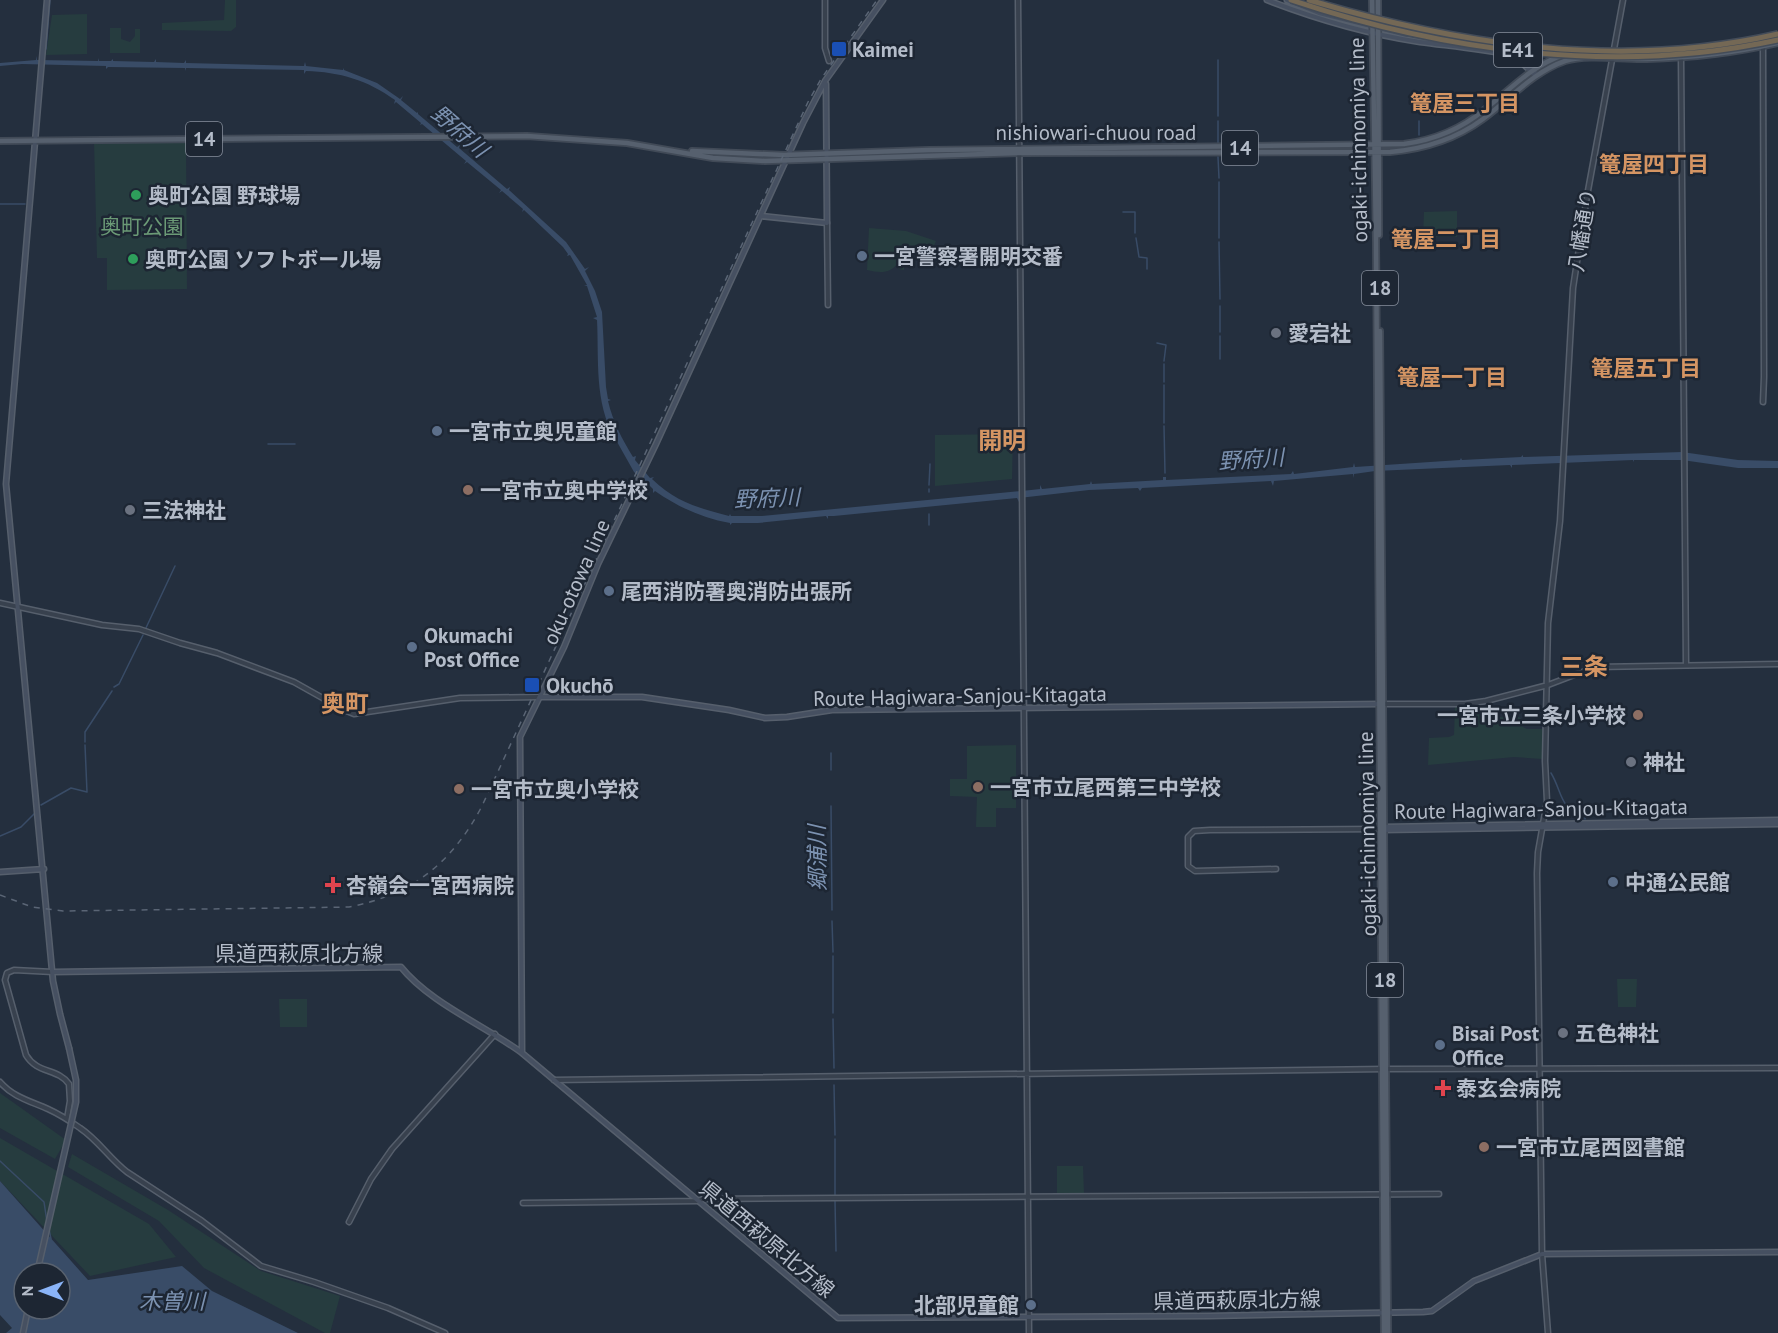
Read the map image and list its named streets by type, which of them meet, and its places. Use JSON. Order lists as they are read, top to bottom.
{
  "streets": {
    "highway": ["E41"],
    "main road": [
      "nishiowari-chuou road",
      "14",
      "ogaki-ichinnomiya line",
      "18",
      "oku-otowa line",
      "Route Hagiwara-Sanjou-Kitagata",
      "県道西萩原北方線"
    ],
    "street": ["八幡通り"]
  },
  "crossings": [
    ["E41", "nishiowari-chuou road"],
    ["nishiowari-chuou road", "ogaki-ichinnomiya line"],
    ["nishiowari-chuou road", "八幡通り"],
    ["nishiowari-chuou road", "oku-otowa line"],
    ["ogaki-ichinnomiya line", "Route Hagiwara-Sanjou-Kitagata"],
    ["ogaki-ichinnomiya line", "県道西萩原北方線"],
    ["八幡通り", "Route Hagiwara-Sanjou-Kitagata"],
    ["八幡通り", "県道西萩原北方線"],
    ["oku-otowa line", "Route Hagiwara-Sanjou-Kitagata"],
    ["oku-otowa line", "県道西萩原北方線"]
  ],
  "districts": [
    "篭屋三丁目",
    "篭屋四丁目",
    "篭屋二丁目",
    "篭屋五丁目",
    "篭屋一丁目",
    "開明",
    "三条",
    "奥町"
  ],
  "water": ["野府川", "郷浦川", "木曽川"],
  "parks": ["奥町公園"],
  "places": {
    "transit": ["Kaimei", "Okuchō"],
    "other": [
      "奥町公園 野球場",
      "一宮警察署開明交番",
      "奥町公園 ソフトボール場",
      "愛宕社",
      "一宮市立奥児童館",
      "一宮市立奥中学校",
      "三法神社",
      "尾西消防署奥消防出張所",
      "Okumachi Post Office",
      "一宮市立三条小学校",
      "神社",
      "一宮市立尾西第三中学校",
      "一宮市立奥小学校",
      "中通公民館",
      "五色神社",
      "Bisai Post Office",
      "一宮市立尾西図書館",
      "北部児童館"
    ],
    "health": ["杏嶺会一宮西病院", "泰玄会病院"]
  },
  "north": "left"
}
